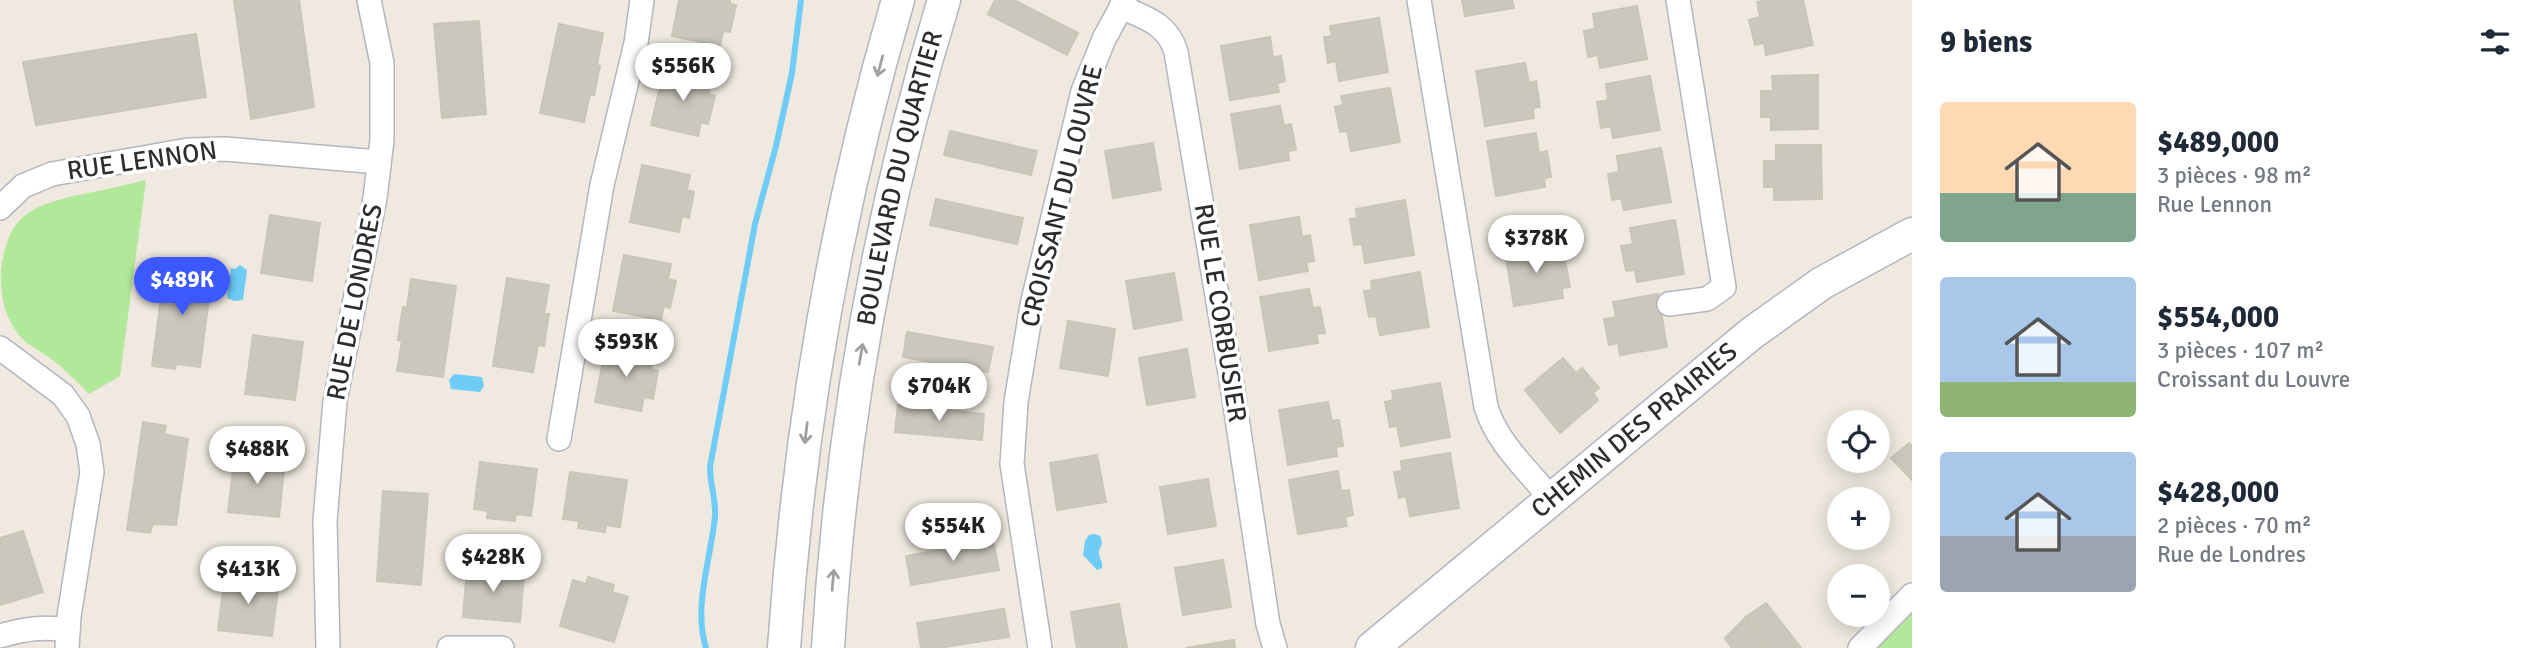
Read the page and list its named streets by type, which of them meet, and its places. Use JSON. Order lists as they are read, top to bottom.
{
  "streets": {
    "main road": ["BOULEVARD DU QUARTIER", "CHEMIN DES PRAIRIES"],
    "street": [
      "RUE LENNON",
      "CROISSANT DU LOUVRE",
      "RUE DE LONDRES",
      "RUE LE CORBUSIER"
    ]
  },
  "crossings": [
    ["RUE LENNON", "RUE DE LONDRES"],
    ["CROISSANT DU LOUVRE", "RUE LE CORBUSIER"]
  ],
  "page": {
    "heading": "9 biens",
    "price": [
      "$556K",
      "$378K",
      "$489K",
      "$593K",
      "$704K",
      "$488K",
      "$554K",
      "$428K",
      "$413K"
    ],
    "list": [
      {
        "name": "$489,000",
        "note": "3 pièces · 98 m² · Rue Lennon"
      },
      {
        "name": "$554,000",
        "note": "3 pièces · 107 m² · Croissant du Louvre"
      },
      {
        "name": "$428,000",
        "note": "2 pièces · 70 m² · Rue de Londres"
      }
    ],
    "map_buttons": ["+", "−"]
  }
}
